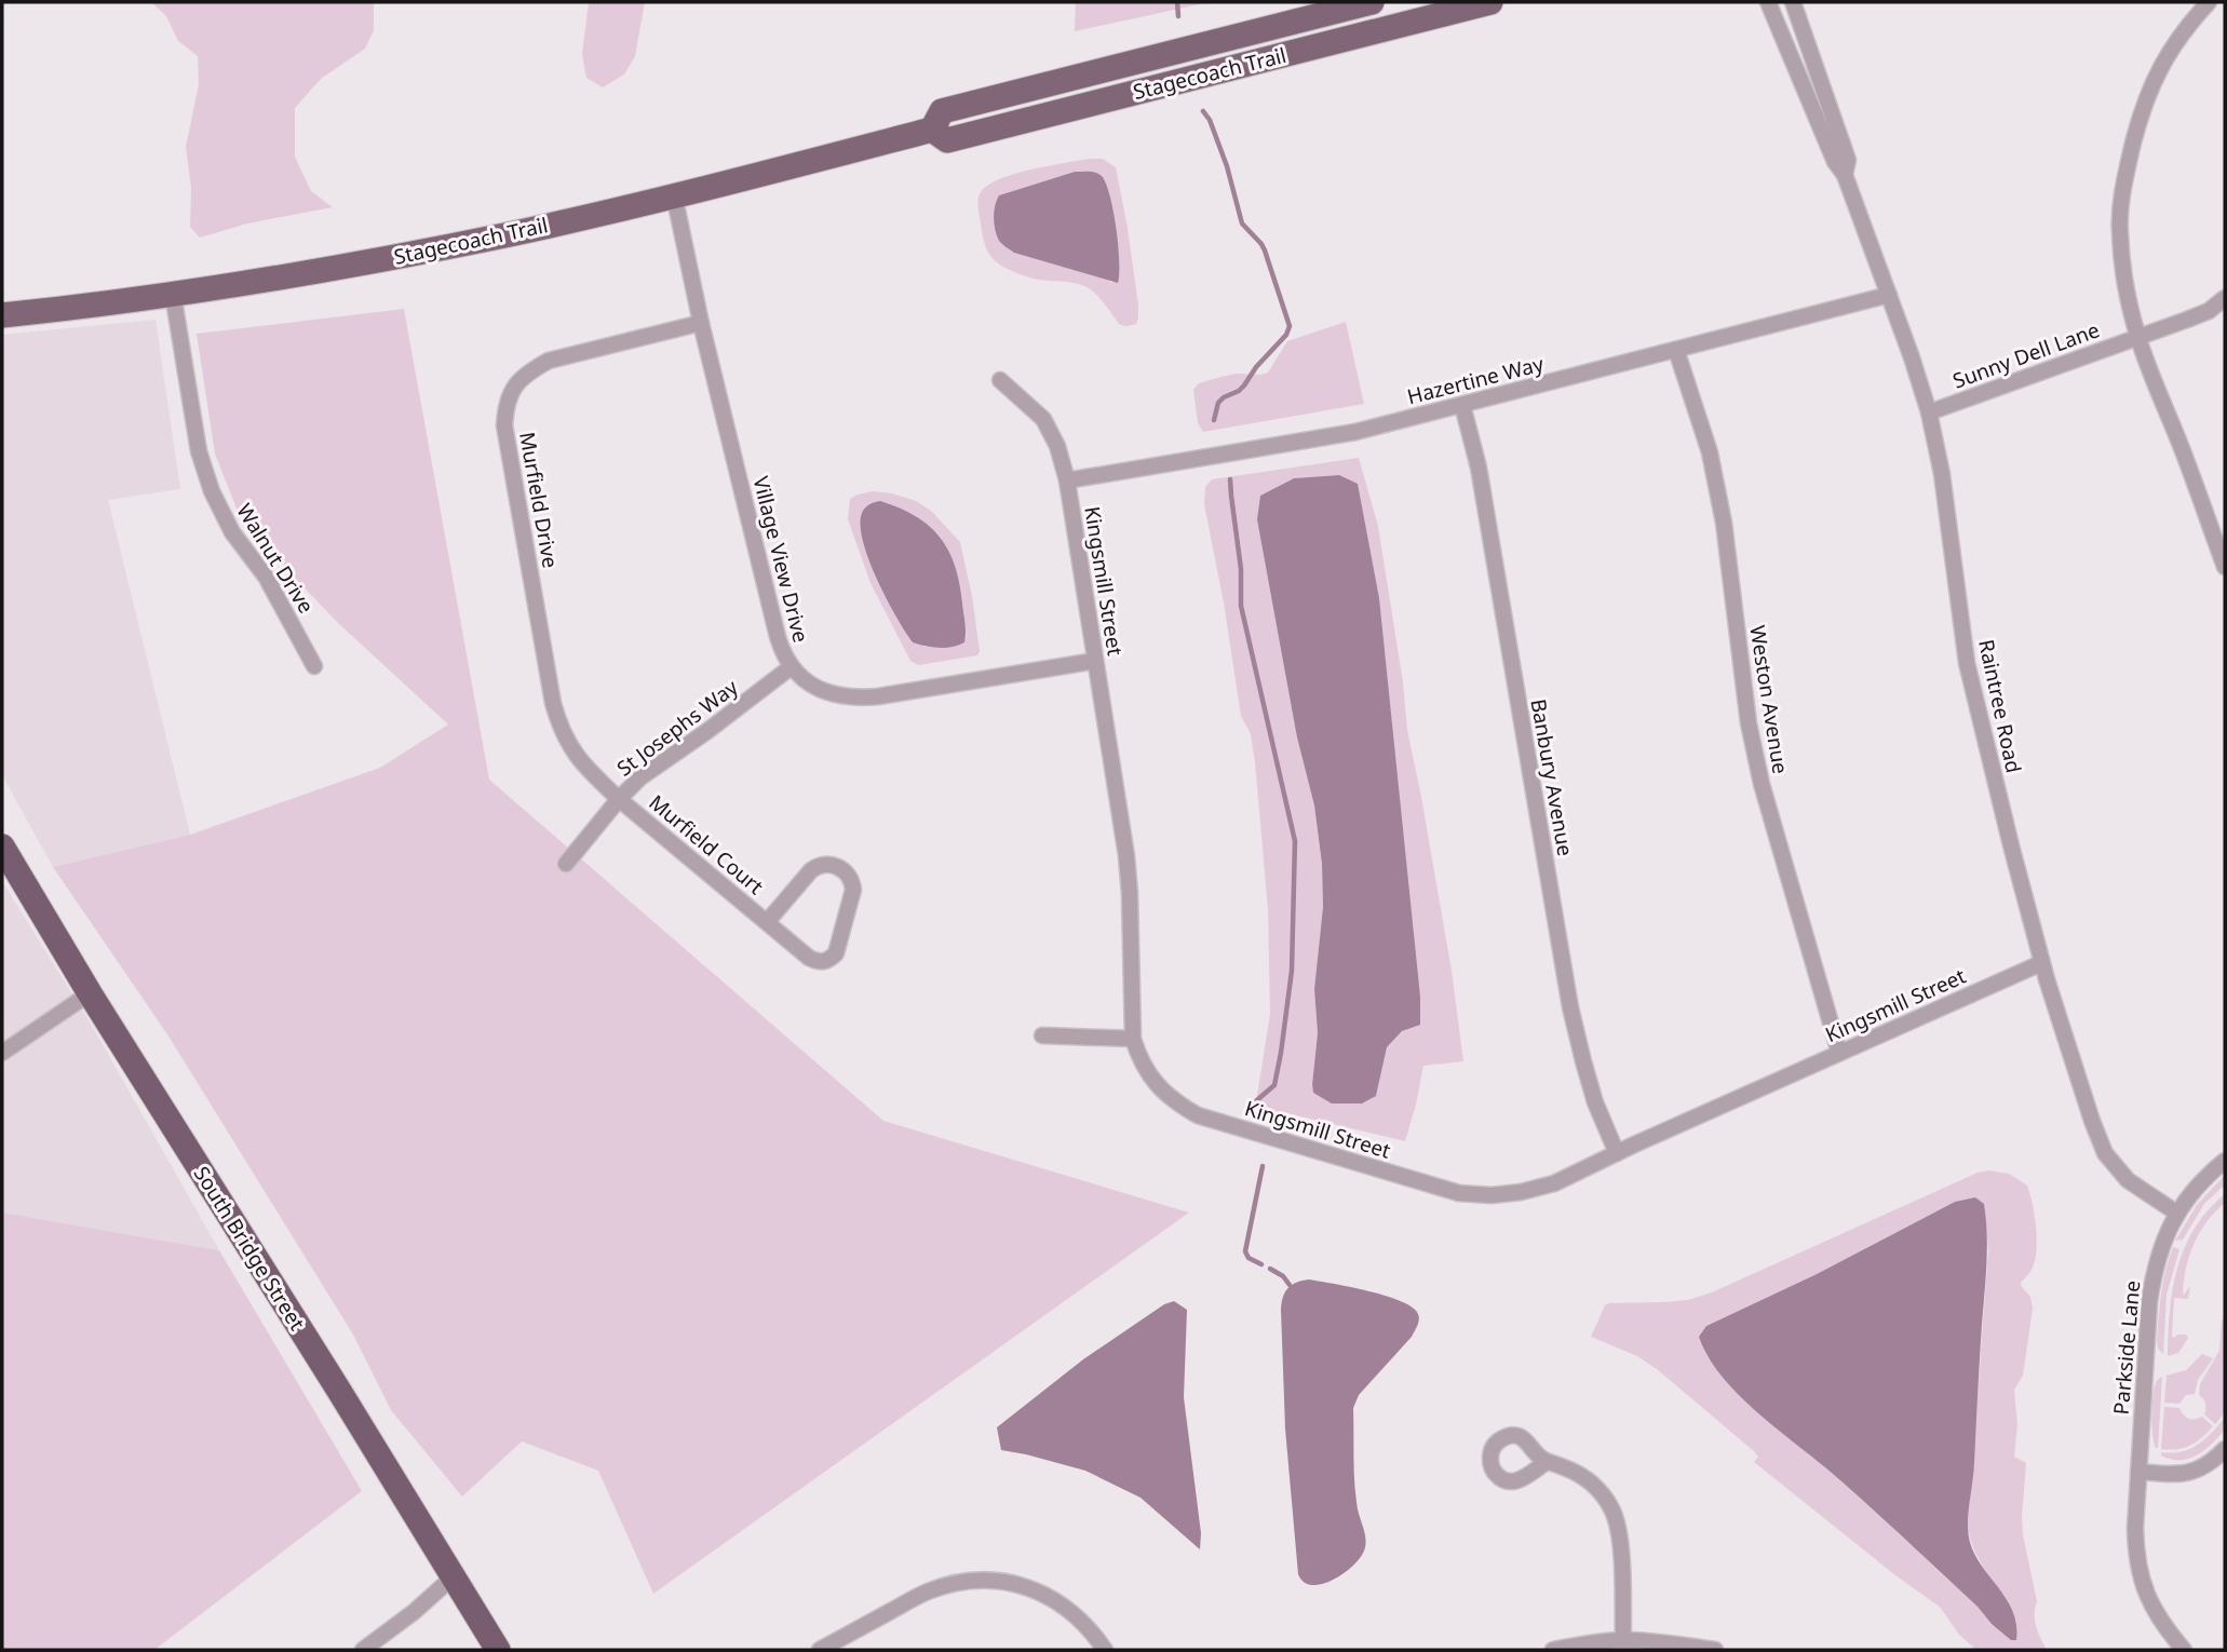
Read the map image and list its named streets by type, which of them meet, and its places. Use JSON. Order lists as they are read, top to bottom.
{
  "streets": {
    "highway": ["South Bridge Street"],
    "main road": ["Stagecoach Trail"],
    "street": [
      "Sunny Dell Lane",
      "Hazertine Way",
      "Murfield Drive",
      "Walnut Drive",
      "Village View Drive",
      "Kingsmill Street",
      "Weston Avenue",
      "Raintree Road",
      "St Josephs Way",
      "Banbury Avenue",
      "Murfield Court",
      "Parkside Lane"
    ]
  },
  "crossings": [
    ["Stagecoach Trail", "Walnut Drive"],
    ["Stagecoach Trail", "Village View Drive"],
    ["Sunny Dell Lane", "Raintree Road"],
    ["Hazertine Way", "Kingsmill Street"],
    ["Hazertine Way", "Weston Avenue"],
    ["Hazertine Way", "Raintree Road"],
    ["Hazertine Way", "Banbury Avenue"],
    ["Murfield Drive", "Village View Drive"],
    ["Murfield Drive", "St Josephs Way"],
    ["Murfield Drive", "Murfield Court"],
    ["Village View Drive", "Kingsmill Street"],
    ["Village View Drive", "St Josephs Way"],
    ["Kingsmill Street", "Weston Avenue"],
    ["Kingsmill Street", "Raintree Road"],
    ["Kingsmill Street", "Banbury Avenue"],
    ["Raintree Road", "Parkside Lane"],
    ["St Josephs Way", "Murfield Court"]
  ]
}
